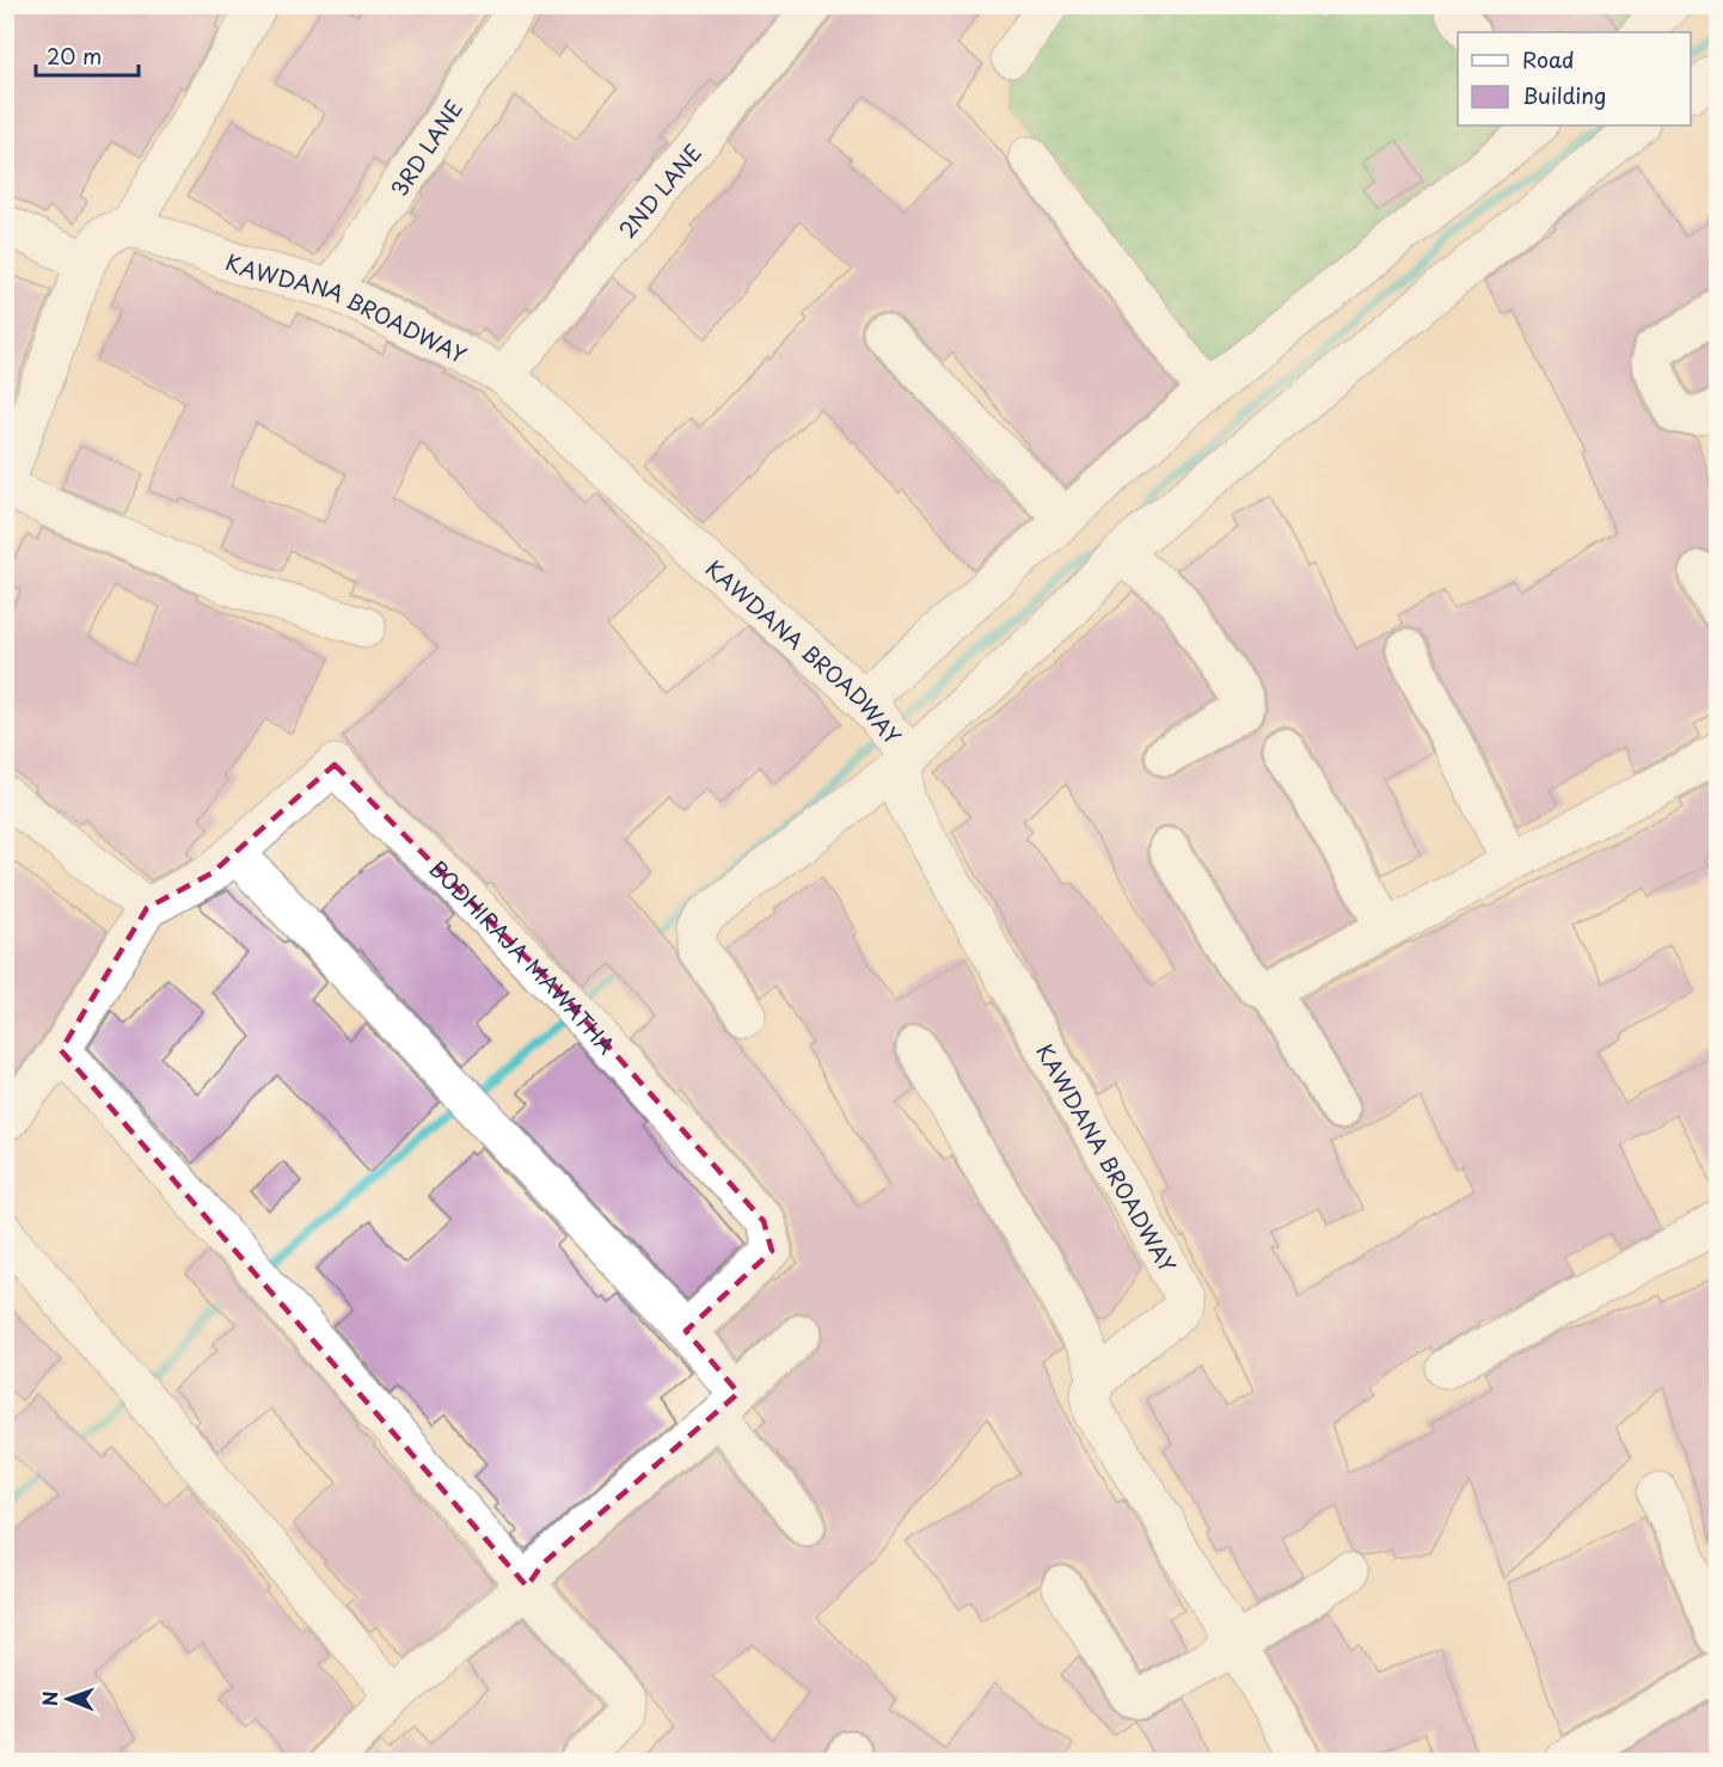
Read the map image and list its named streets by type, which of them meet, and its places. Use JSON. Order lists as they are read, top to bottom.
{
  "streets": {
    "street": [
      "3RD LANE",
      "2ND LANE",
      "KAWDANA BROADWAY",
      "BODHIRAJA MAWATHA"
    ]
  },
  "crossings": [
    ["3RD LANE", "KAWDANA BROADWAY"],
    ["2ND LANE", "KAWDANA BROADWAY"]
  ],
  "legend": ["Road", "Building"],
  "scale_bar": "20 m",
  "north": "left"
}
